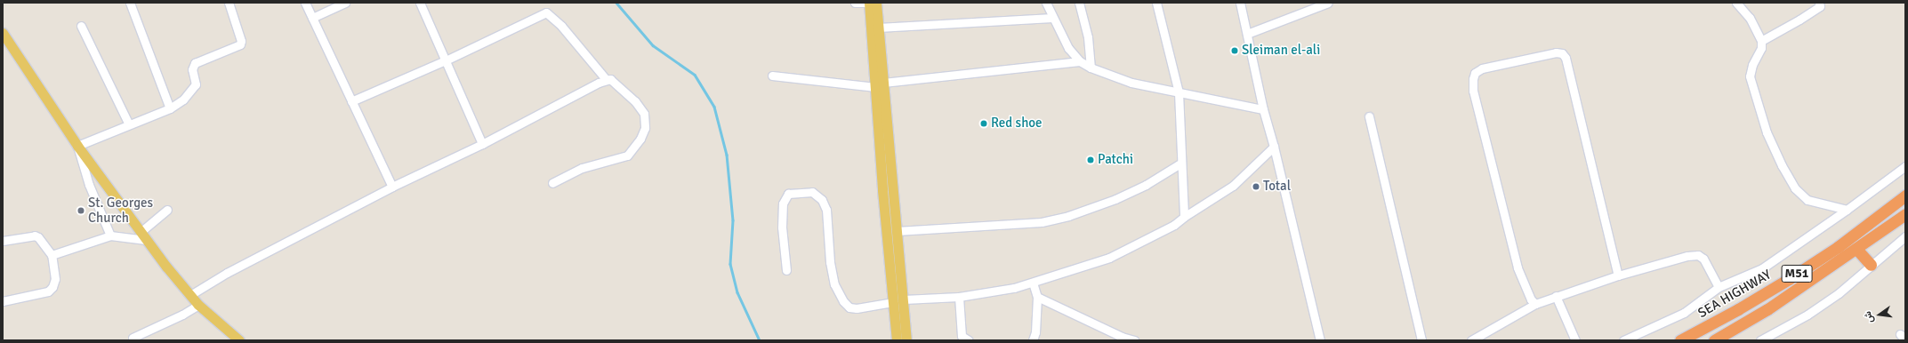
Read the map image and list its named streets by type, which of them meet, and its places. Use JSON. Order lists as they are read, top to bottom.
{
  "streets": {
    "highway": ["M51", "SEA HIGHWAY"]
  },
  "places": [
    "Sleiman el-ali",
    "Red shoe",
    "Patchi",
    "Total",
    "St. Georges Church"
  ],
  "north": "left"
}
